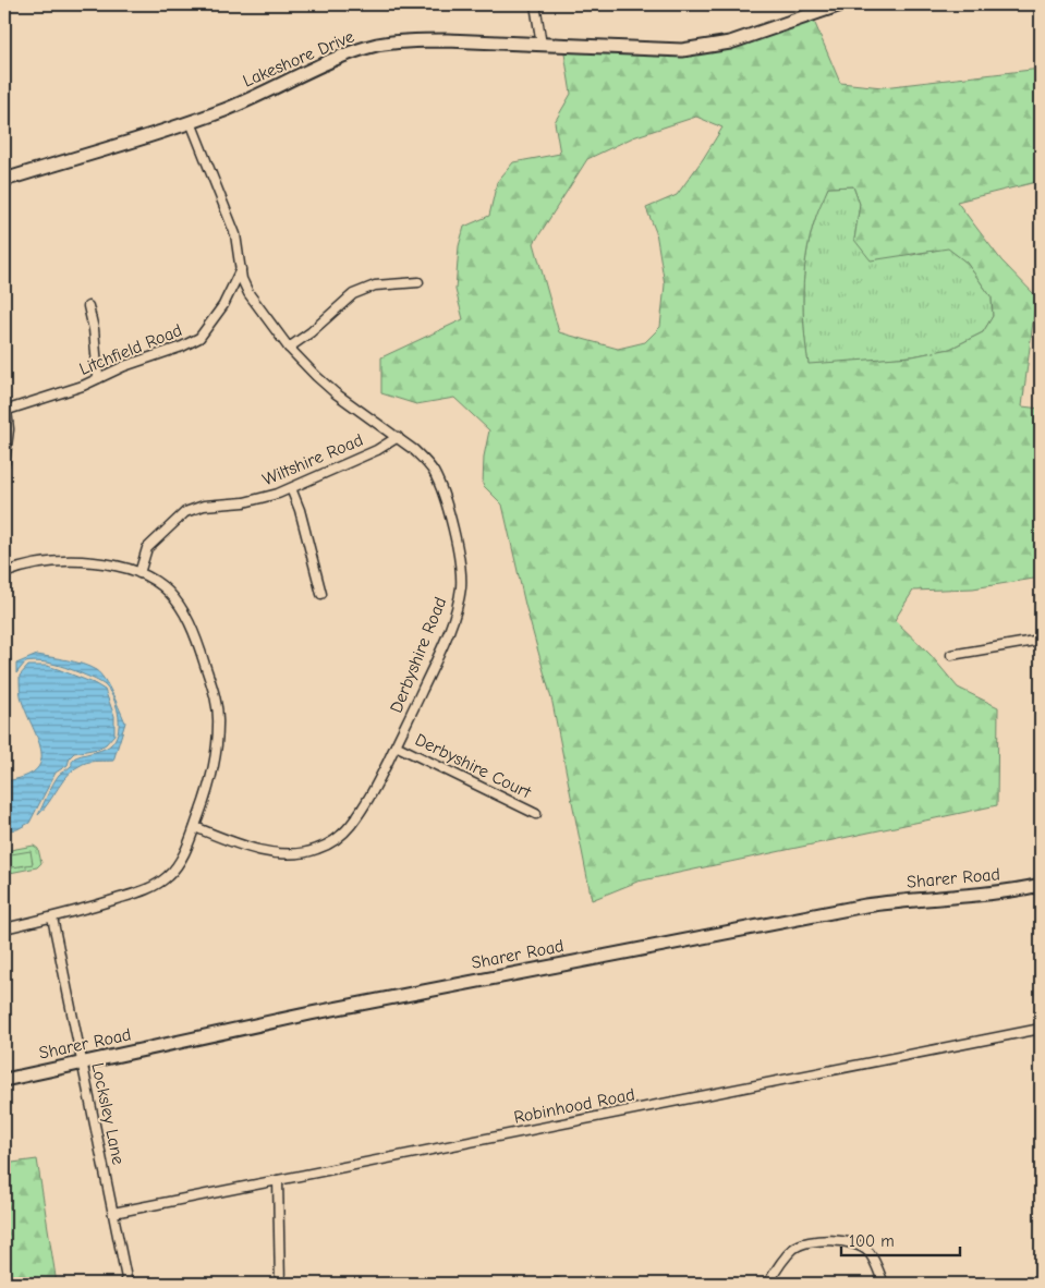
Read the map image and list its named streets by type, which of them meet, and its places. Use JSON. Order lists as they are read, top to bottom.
{
  "streets": {
    "street": [
      "Lakeshore Drive",
      "Litchfield Road",
      "Wiltshire Road",
      "Derbyshire Road",
      "Derbyshire Court",
      "Sharer Road",
      "Robinhood Road",
      "Locksley Lane"
    ]
  },
  "crossings": [
    ["Litchfield Road", "Derbyshire Road"],
    ["Wiltshire Road", "Derbyshire Road"],
    ["Derbyshire Road", "Derbyshire Court"],
    ["Sharer Road", "Locksley Lane"],
    ["Robinhood Road", "Locksley Lane"]
  ],
  "scale_bar": "100 m"
}
